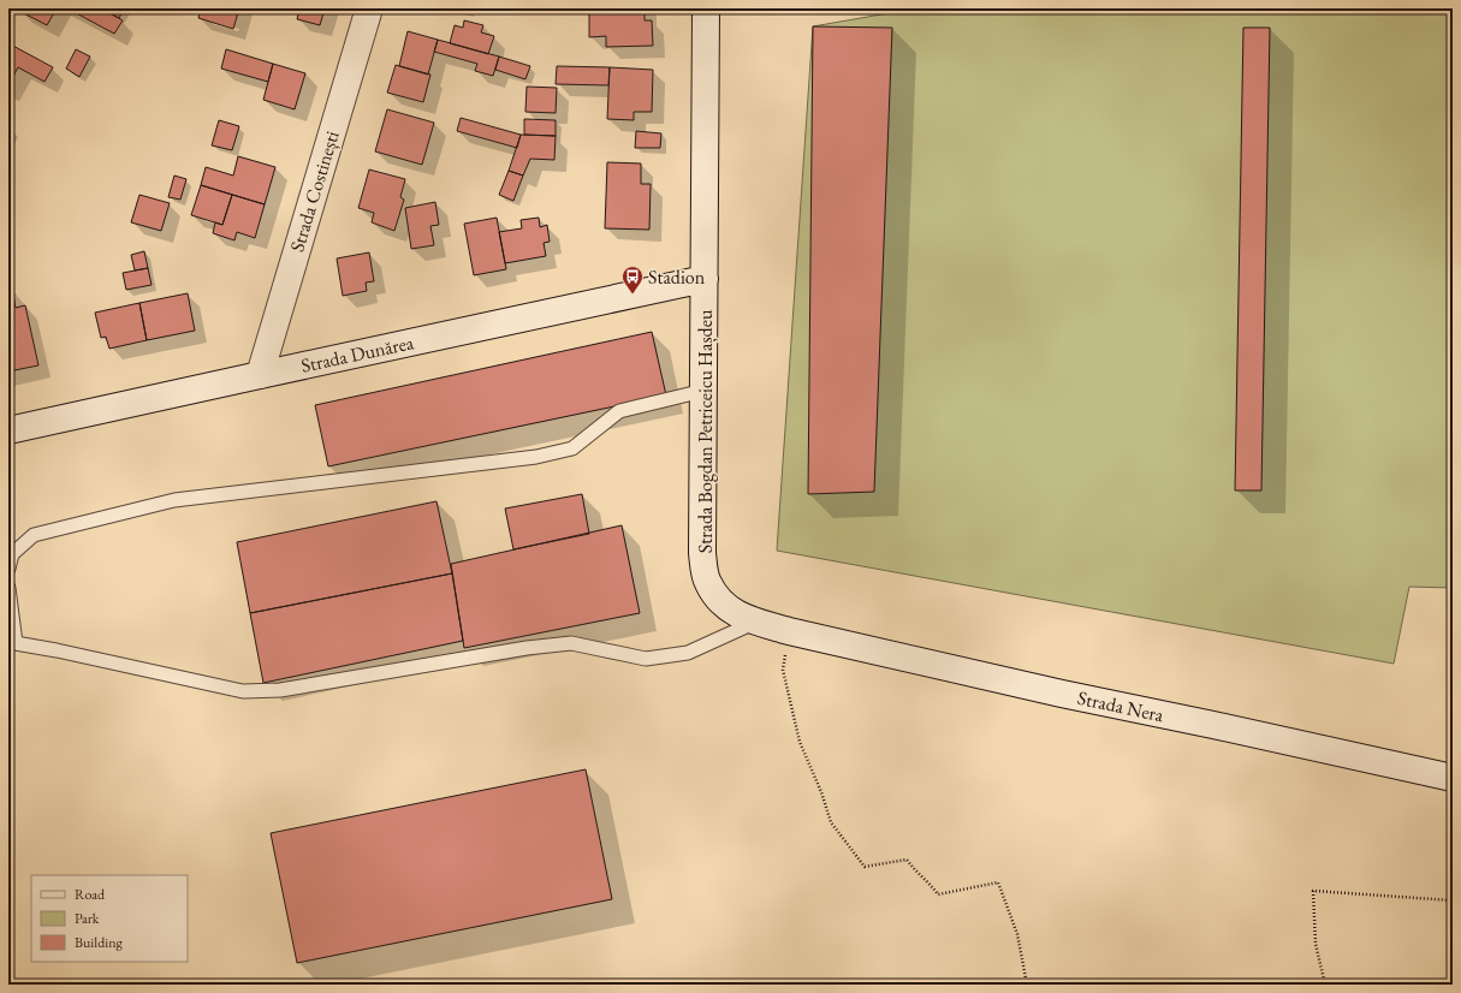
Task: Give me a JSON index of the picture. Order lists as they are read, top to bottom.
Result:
{
  "streets": {
    "street": [
      "Strada Costinești",
      "Strada Dunărea",
      "Strada Bogdan Petriceicu Hașdeu",
      "Strada Nera"
    ]
  },
  "crossings": [
    ["Strada Costinești", "Strada Dunărea"],
    ["Strada Dunărea", "Strada Bogdan Petriceicu Hașdeu"],
    ["Strada Bogdan Petriceicu Hașdeu", "Strada Nera"]
  ],
  "places": {
    "bus stop": ["Stadion"]
  },
  "legend": ["Road", "Park", "Building"]
}
